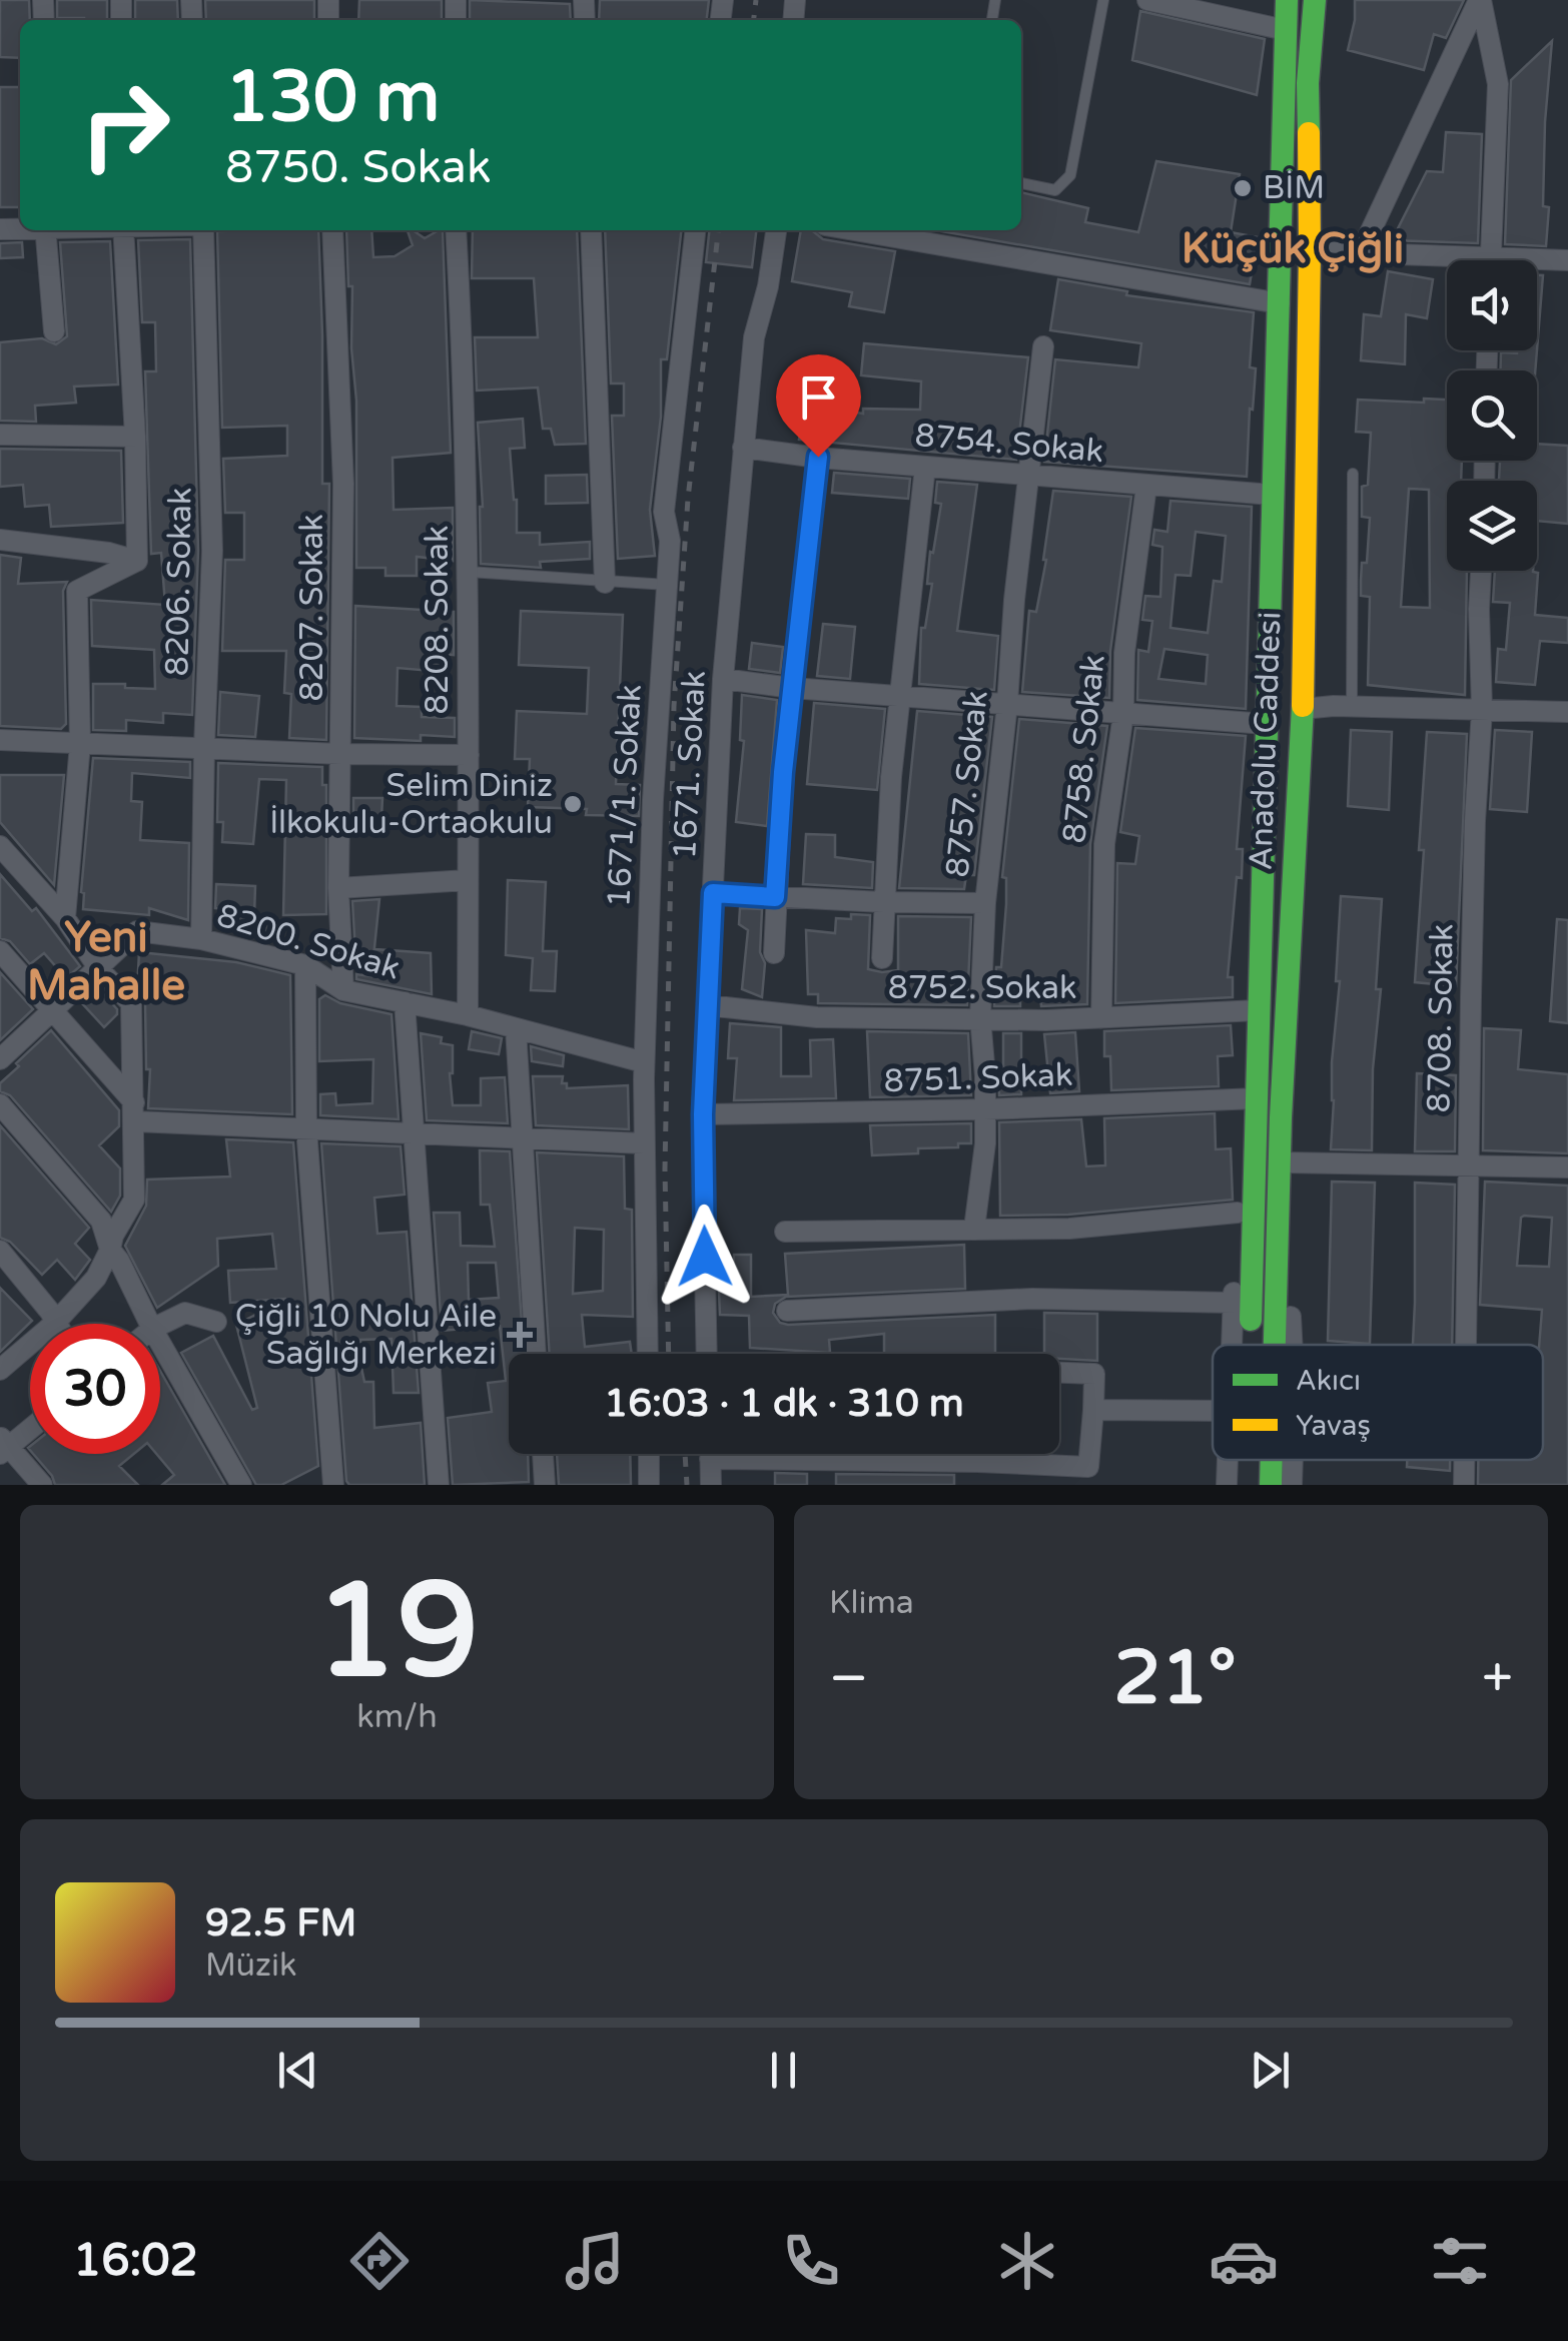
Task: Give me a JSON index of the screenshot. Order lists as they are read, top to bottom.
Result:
{
  "streets": {
    "highway": ["Anadolu Caddesi"],
    "street": [
      "8754. Sokak",
      "8206. Sokak",
      "8207. Sokak",
      "8208. Sokak",
      "8758. Sokak",
      "1671. Sokak",
      "8757. Sokak",
      "1671/1. Sokak",
      "8200. Sokak",
      "8752. Sokak",
      "8708. Sokak",
      "8751. Sokak"
    ]
  },
  "crossings": [
    ["8754. Sokak", "Anadolu Caddesi"],
    ["8754. Sokak", "8758. Sokak"],
    ["8754. Sokak", "1671. Sokak"],
    ["8754. Sokak", "8757. Sokak"],
    ["8206. Sokak", "8200. Sokak"],
    ["8207. Sokak", "8200. Sokak"],
    ["8208. Sokak", "8200. Sokak"],
    ["Anadolu Caddesi", "8752. Sokak"],
    ["Anadolu Caddesi", "8751. Sokak"],
    ["8758. Sokak", "8752. Sokak"],
    ["1671. Sokak", "8752. Sokak"],
    ["1671. Sokak", "8751. Sokak"],
    ["8757. Sokak", "8752. Sokak"],
    ["8757. Sokak", "8751. Sokak"],
    ["1671/1. Sokak", "8200. Sokak"]
  ],
  "districts": ["Küçük Çiğli", "Yeni Mahalle"],
  "places": {
    "other": ["BİM", "Selim Diniz İlkokulu-Ortaokulu"],
    "health": ["Çiğli 10 Nolu Aile Sağlığı Merkezi"]
  },
  "legend": ["Akıcı", "Yavaş"],
  "page": {
    "turn": ["130 m", "8750. Sokak"],
    "limit": "30",
    "trip": "16:03 · 1 dk · 310 m",
    "tile": [
      ["19", "km/h"],
      "Klima"
    ],
    "heat": ["−", "21°", "+"],
    "song": ["92.5 FM", "Müzik"],
    "tabs": "16:02"
  }
}
